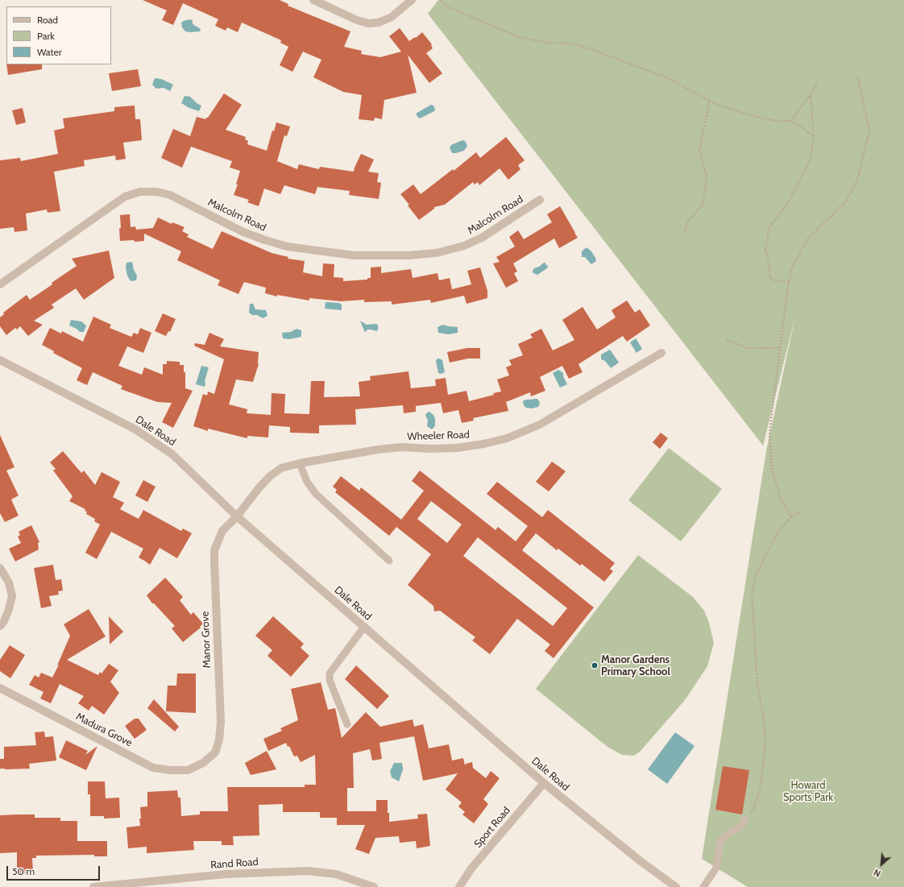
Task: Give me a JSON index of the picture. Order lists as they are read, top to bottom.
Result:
{
  "streets": {
    "street": [
      "Malcolm Road",
      "Dale Road",
      "Wheeler Road",
      "Manor Grove",
      "Madura Grove",
      "Sport Road",
      "Rand Road"
    ]
  },
  "crossings": [
    ["Dale Road", "Wheeler Road"],
    ["Dale Road", "Manor Grove"],
    ["Dale Road", "Sport Road"],
    ["Wheeler Road", "Manor Grove"],
    ["Manor Grove", "Madura Grove"]
  ],
  "parks": ["Howard Sports Park"],
  "places": ["Manor Gardens Primary School"],
  "legend": ["Road", "Park", "Water"],
  "scale_bar": "50 m",
  "north": "bottom left"
}
